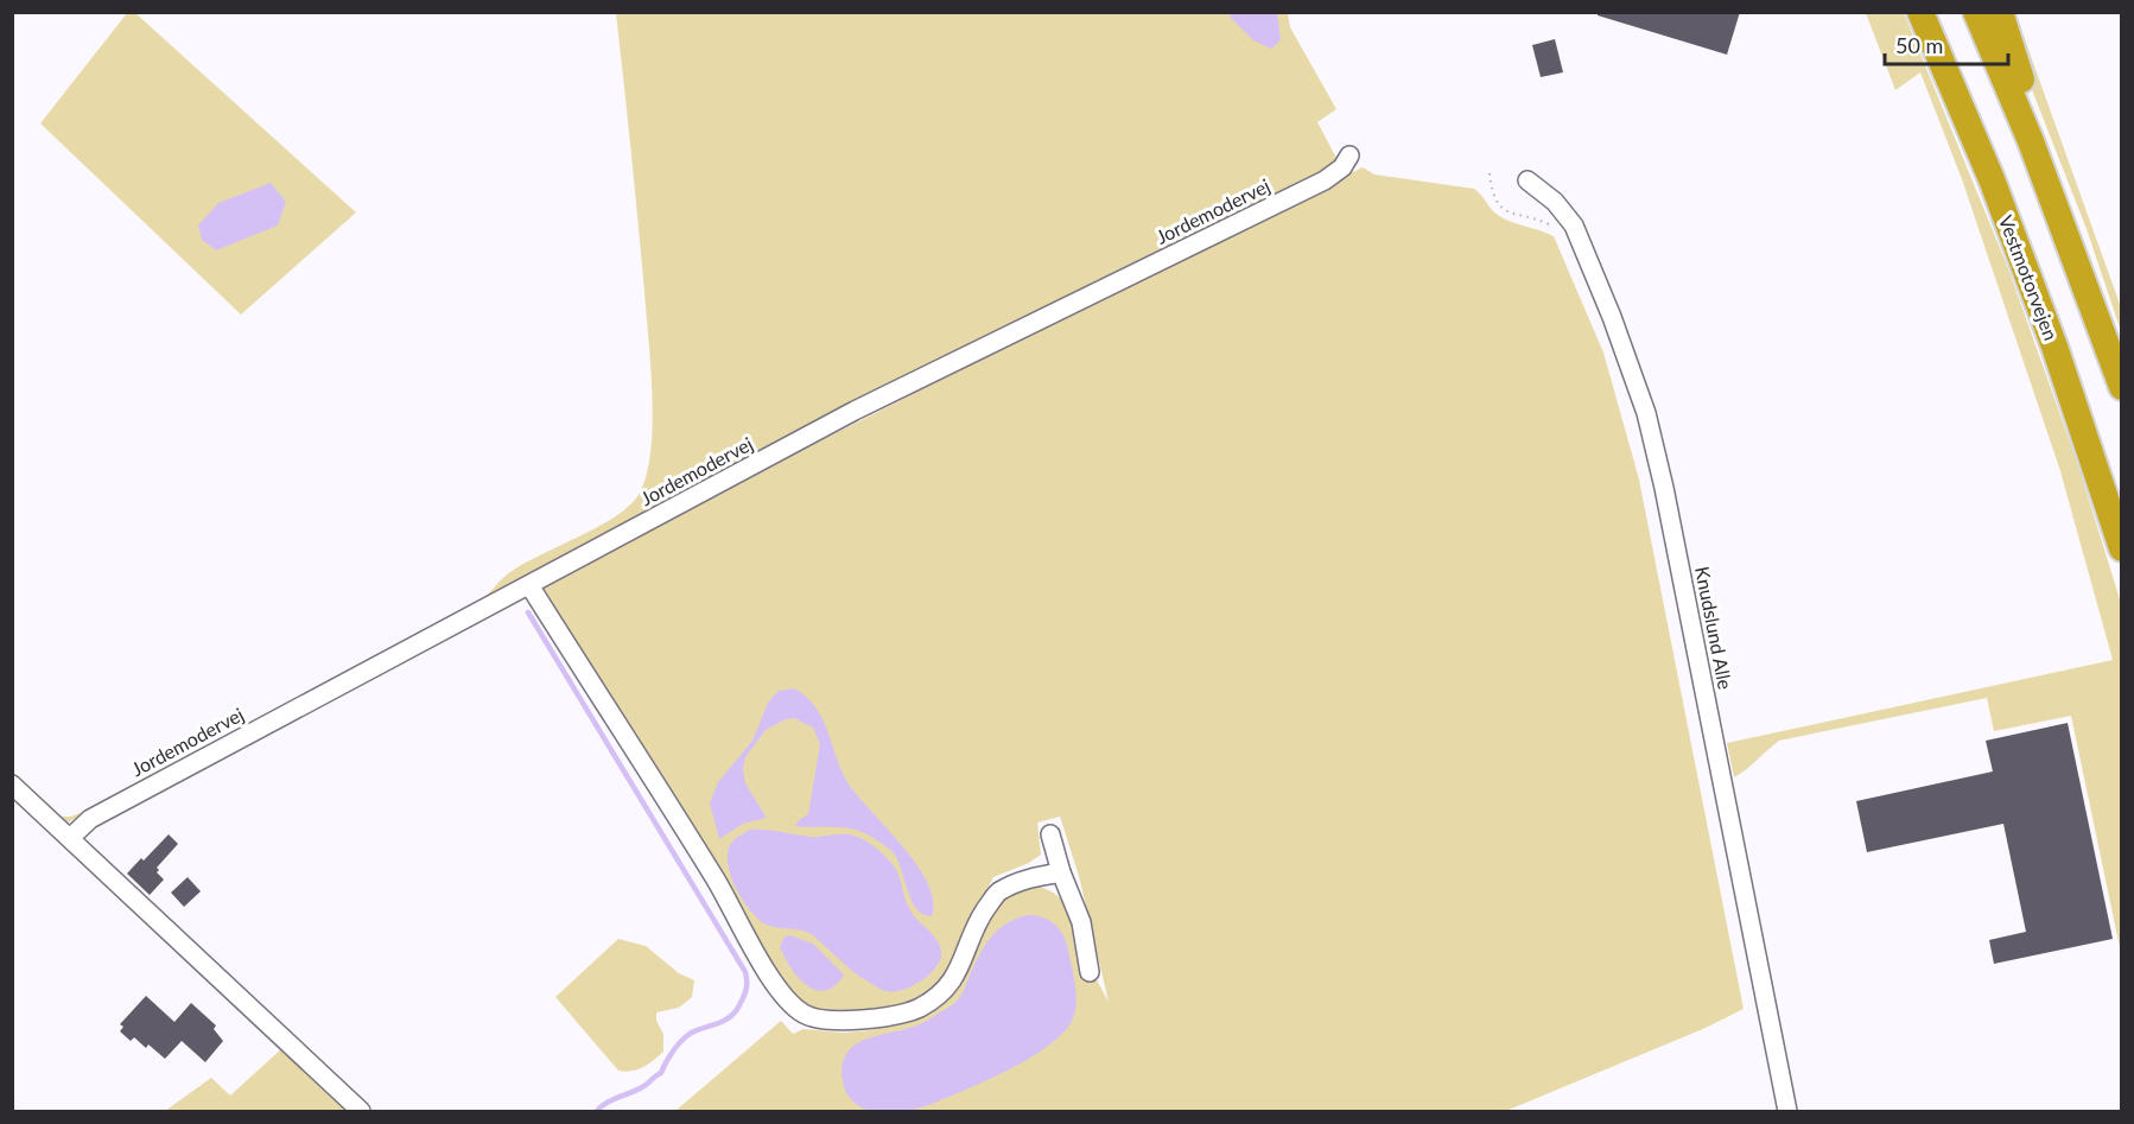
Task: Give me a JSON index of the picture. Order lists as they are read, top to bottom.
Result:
{
  "streets": {
    "highway": ["Vestmotorvejen"],
    "street": ["Jordemodervej", "Knudslund Alle"]
  },
  "scale_bar": "50 m"
}
